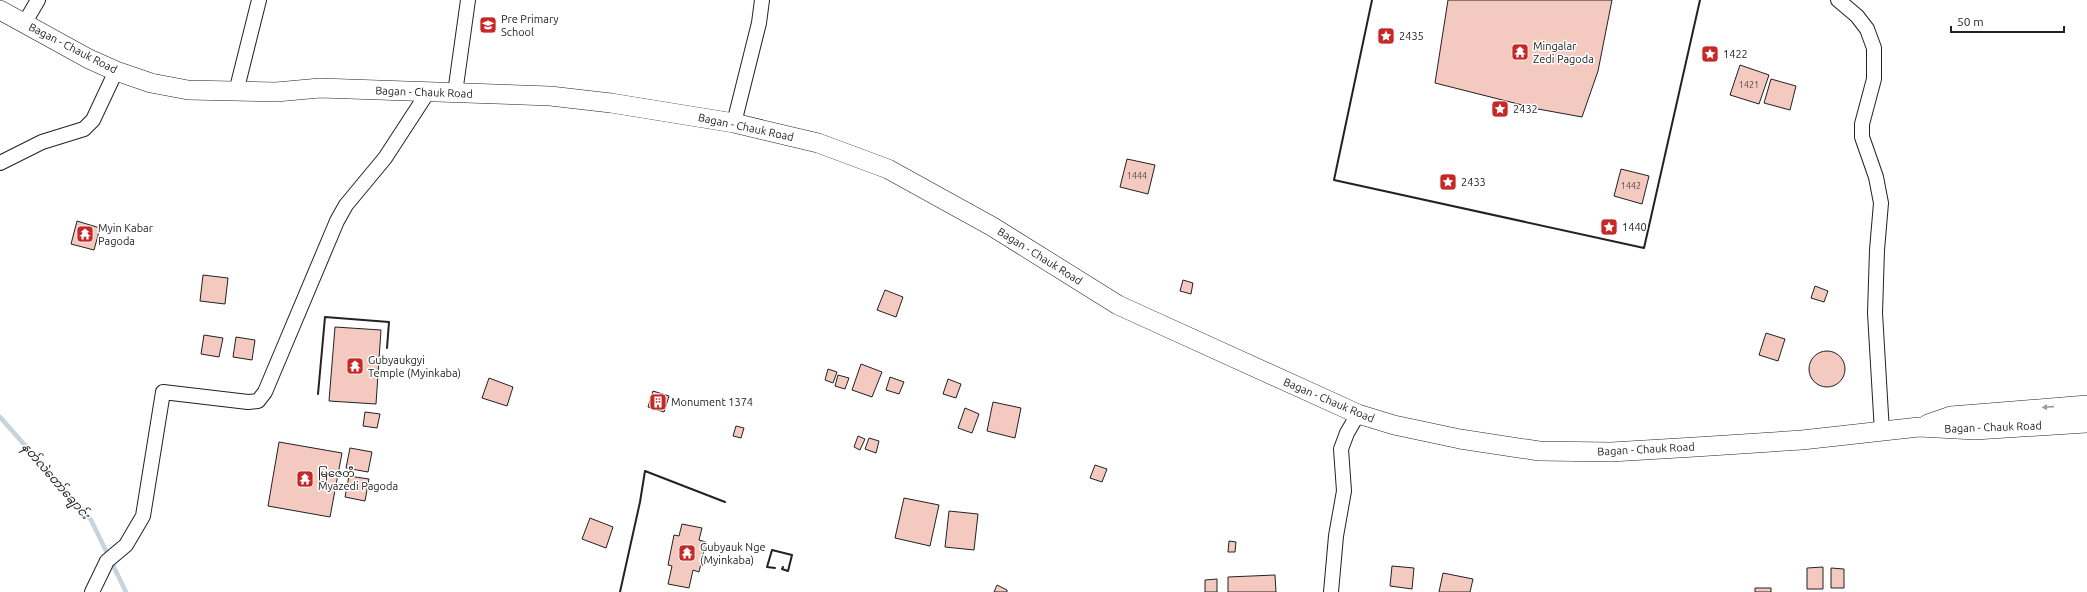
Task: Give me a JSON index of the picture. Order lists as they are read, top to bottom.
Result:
{
  "streets": {
    "main road": ["Bagan - Chauk Road"]
  },
  "water": ["နတ်လဲတော်ချောင်း"],
  "places": {
    "school or university": ["Pre Primary School"],
    "place": [
      "2435",
      "1422",
      "2432",
      "2433",
      "1440"
    ],
    "temple": [
      "Mingalar Zedi Pagoda",
      "Myin Kabar Pagoda",
      "Gubyaukgyi Temple (Myinkaba)",
      "မြဇေတီ Myazedi Pagoda",
      "Gubyauk Nge (Myinkaba)"
    ],
    "building": ["Monument 1374"]
  },
  "house_numbers": ["1421", "1444", "1442"],
  "scale_bar": "50 m"
}
